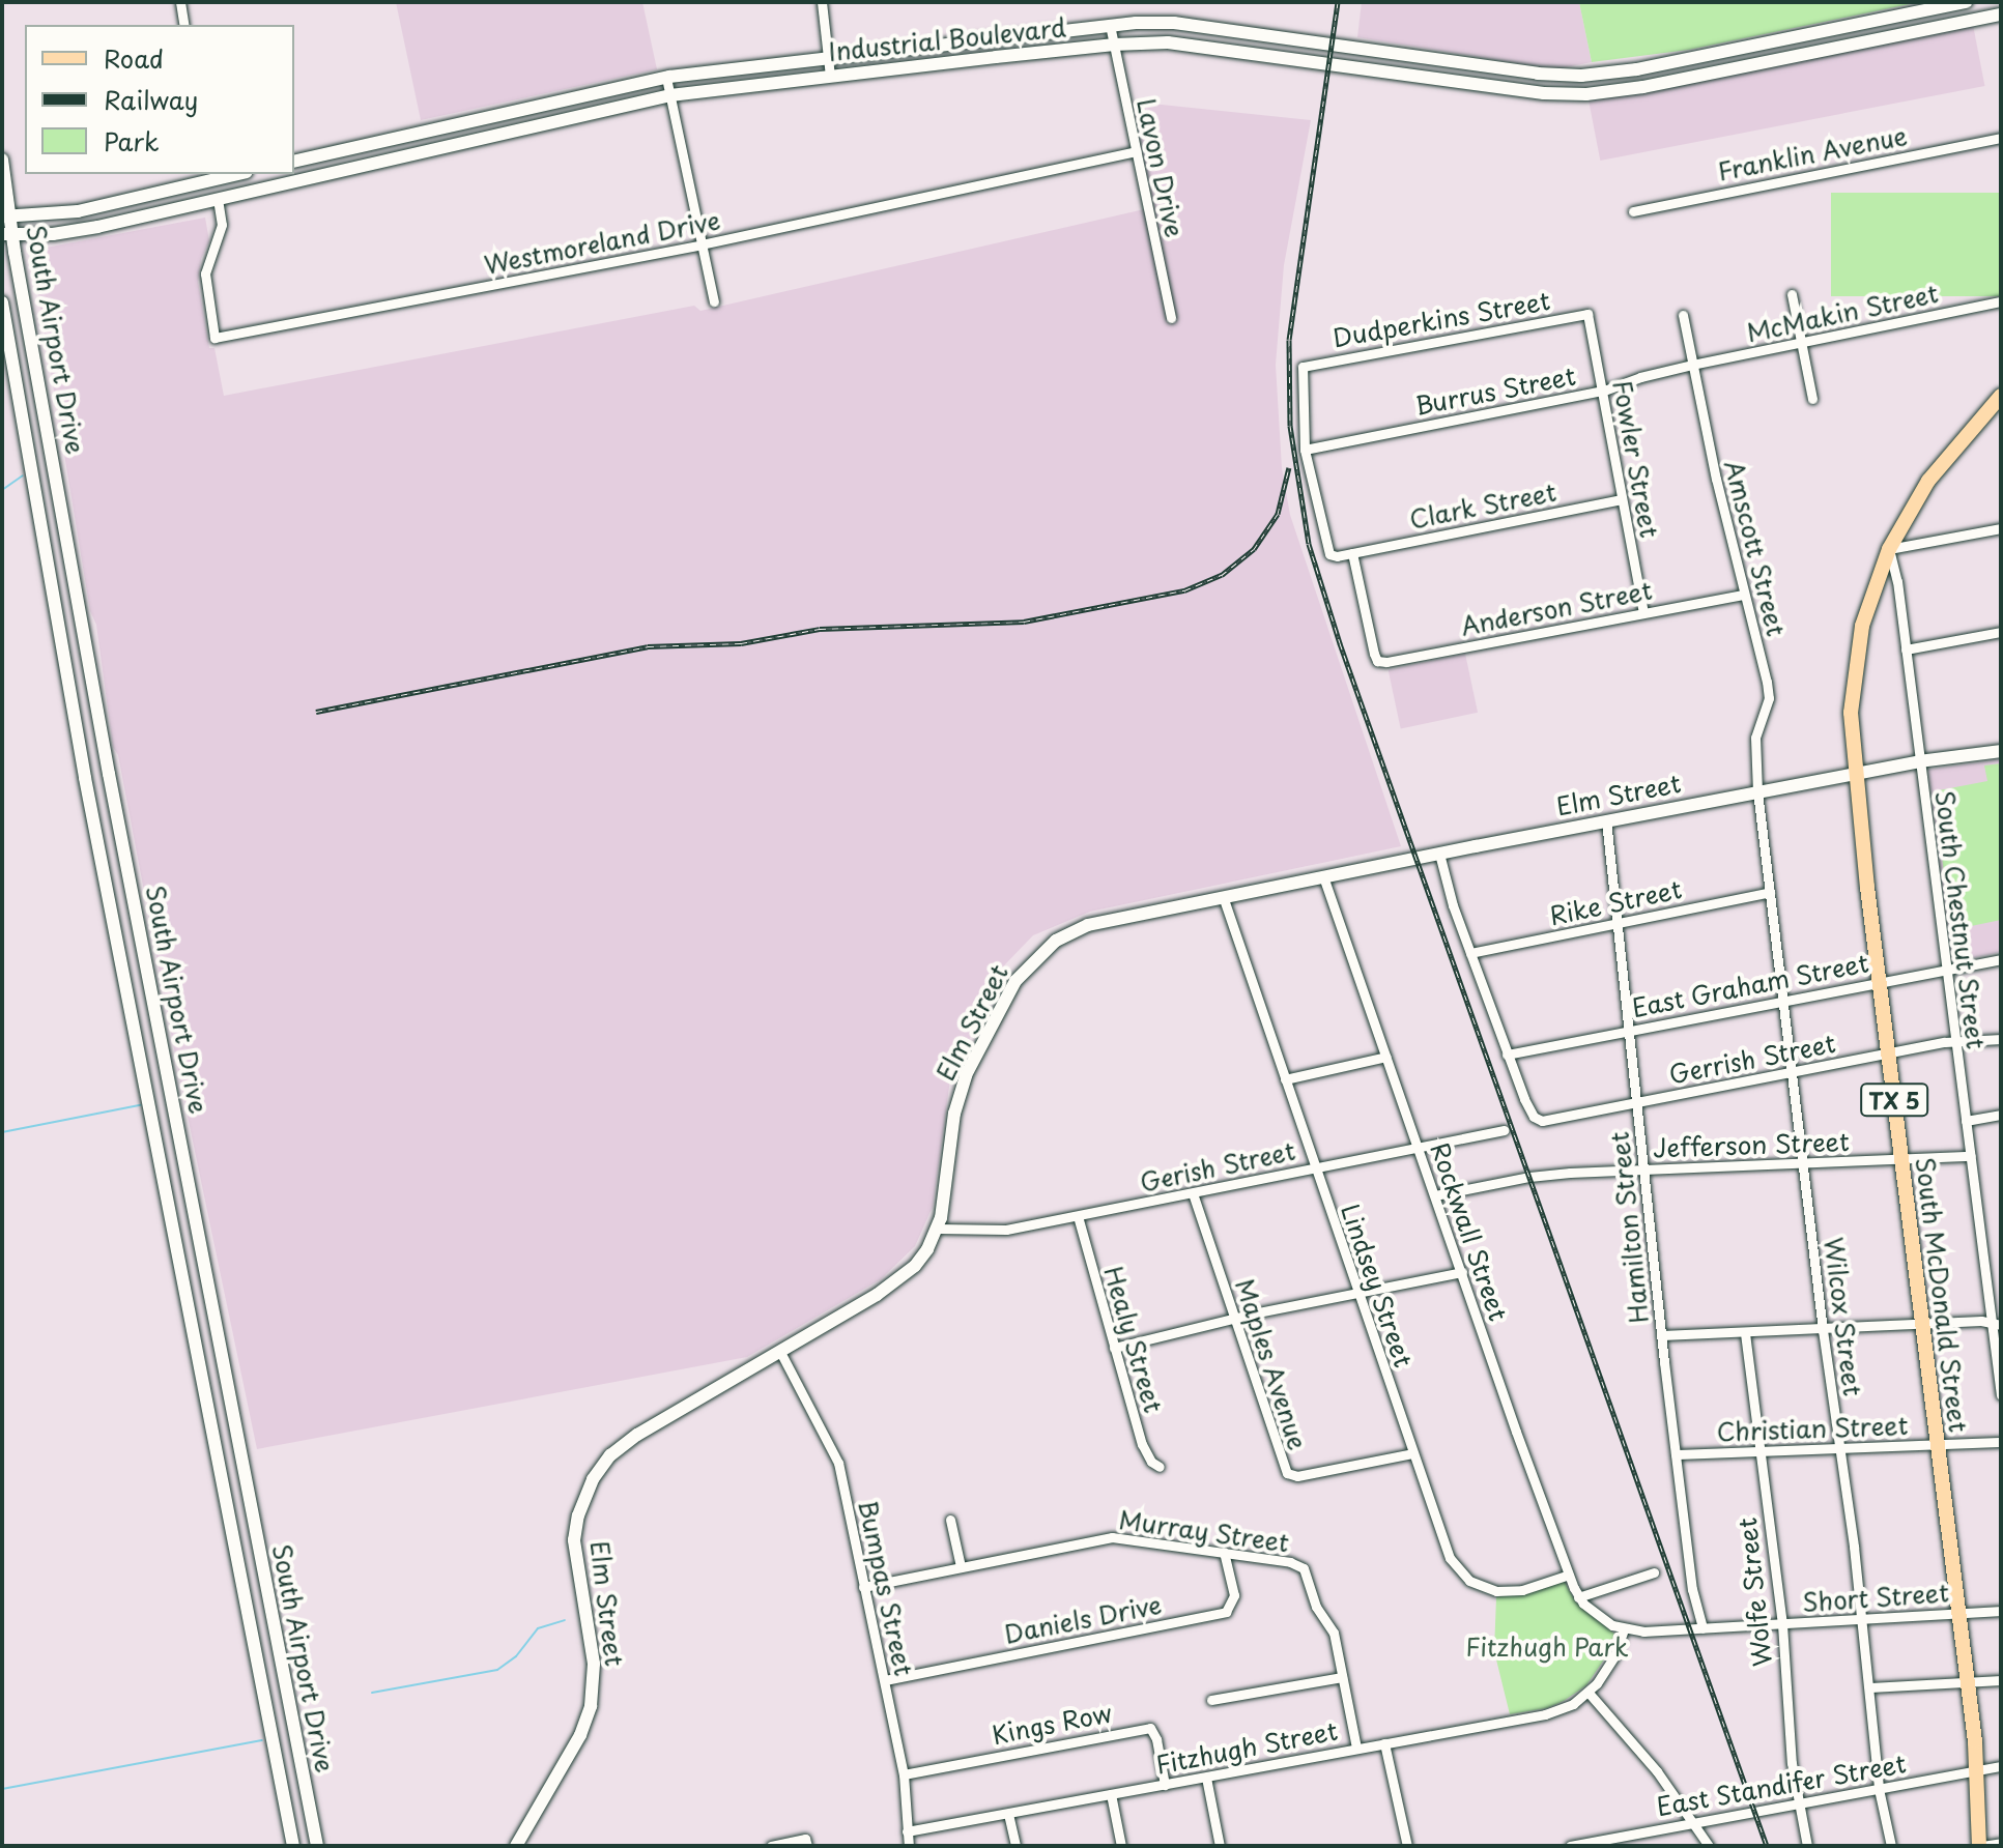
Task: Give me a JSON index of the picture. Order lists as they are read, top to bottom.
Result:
{
  "streets": {
    "main road": [
      "Industrial Boulevard",
      "South Airport Drive",
      "Elm Street",
      "TX 5",
      "South McDonald Street"
    ],
    "street": [
      "Franklin Avenue",
      "Lavon Drive",
      "Westmoreland Drive",
      "McMakin Street",
      "Dudperkins Street",
      "Burrus Street",
      "Fowler Street",
      "Clark Street",
      "Amscott Street",
      "Anderson Street",
      "Rike Street",
      "South Chestnut Street",
      "East Graham Street",
      "Gerrish Street",
      "Jefferson Street",
      "Gerish Street",
      "Hamilton Street",
      "Rockwall Street",
      "Lindsey Street",
      "Wilcox Street",
      "Healy Street",
      "Maples Avenue",
      "Christian Street",
      "Murray Street",
      "Bumpas Street",
      "Wolfe Street",
      "Short Street",
      "Daniels Drive",
      "Kings Row",
      "Fitzhugh Street",
      "East Standifer Street"
    ]
  },
  "crossings": [
    ["Industrial Boulevard", "Lavon Drive"],
    ["Industrial Boulevard", "Westmoreland Drive"],
    ["Industrial Boulevard", "South Airport Drive"],
    ["Lavon Drive", "Westmoreland Drive"],
    ["McMakin Street", "Burrus Street"],
    ["McMakin Street", "Amscott Street"],
    ["Dudperkins Street", "Burrus Street"],
    ["Dudperkins Street", "Fowler Street"],
    ["Burrus Street", "Fowler Street"],
    ["Burrus Street", "Amscott Street"],
    ["Fowler Street", "Clark Street"],
    ["Fowler Street", "Anderson Street"],
    ["Clark Street", "Anderson Street"],
    ["Amscott Street", "Anderson Street"],
    ["Amscott Street", "Elm Street"],
    ["Amscott Street", "Wilcox Street"],
    ["Elm Street", "South Chestnut Street"],
    ["Elm Street", "Gerish Street"],
    ["Elm Street", "Hamilton Street"],
    ["Elm Street", "Rockwall Street"],
    ["Elm Street", "Lindsey Street"],
    ["Elm Street", "South McDonald Street"],
    ["Elm Street", "Wilcox Street"],
    ["Elm Street", "Bumpas Street"],
    ["Rike Street", "Hamilton Street"],
    ["Rike Street", "Wilcox Street"],
    ["South Chestnut Street", "East Graham Street"],
    ["South Chestnut Street", "Gerrish Street"],
    ["South Chestnut Street", "Jefferson Street"],
    ["South Chestnut Street", "South McDonald Street"],
    ["East Graham Street", "Gerrish Street"],
    ["East Graham Street", "Hamilton Street"],
    ["East Graham Street", "South McDonald Street"],
    ["East Graham Street", "Wilcox Street"],
    ["Gerrish Street", "Hamilton Street"],
    ["Gerrish Street", "South McDonald Street"],
    ["Gerrish Street", "Wilcox Street"],
    ["Jefferson Street", "Hamilton Street"],
    ["Jefferson Street", "Rockwall Street"],
    ["Jefferson Street", "South McDonald Street"],
    ["Jefferson Street", "Wilcox Street"],
    ["Gerish Street", "Rockwall Street"],
    ["Gerish Street", "Lindsey Street"],
    ["Gerish Street", "Healy Street"],
    ["Gerish Street", "Maples Avenue"],
    ["Hamilton Street", "Christian Street"],
    ["Hamilton Street", "Short Street"],
    ["Rockwall Street", "Lindsey Street"],
    ["Rockwall Street", "Fitzhugh Street"],
    ["Lindsey Street", "Maples Avenue"],
    ["South McDonald Street", "Christian Street"],
    ["South McDonald Street", "Short Street"],
    ["South McDonald Street", "East Standifer Street"],
    ["Wilcox Street", "Christian Street"],
    ["Wilcox Street", "Short Street"],
    ["Wilcox Street", "East Standifer Street"],
    ["Christian Street", "Wolfe Street"],
    ["Murray Street", "Bumpas Street"],
    ["Murray Street", "Daniels Drive"],
    ["Murray Street", "Fitzhugh Street"],
    ["Bumpas Street", "Daniels Drive"],
    ["Bumpas Street", "Kings Row"],
    ["Bumpas Street", "Fitzhugh Street"],
    ["Wolfe Street", "Short Street"],
    ["Wolfe Street", "East Standifer Street"],
    ["Kings Row", "Fitzhugh Street"]
  ],
  "parks": ["Fitzhugh Park"],
  "legend": ["Road", "Railway", "Park"]
}
